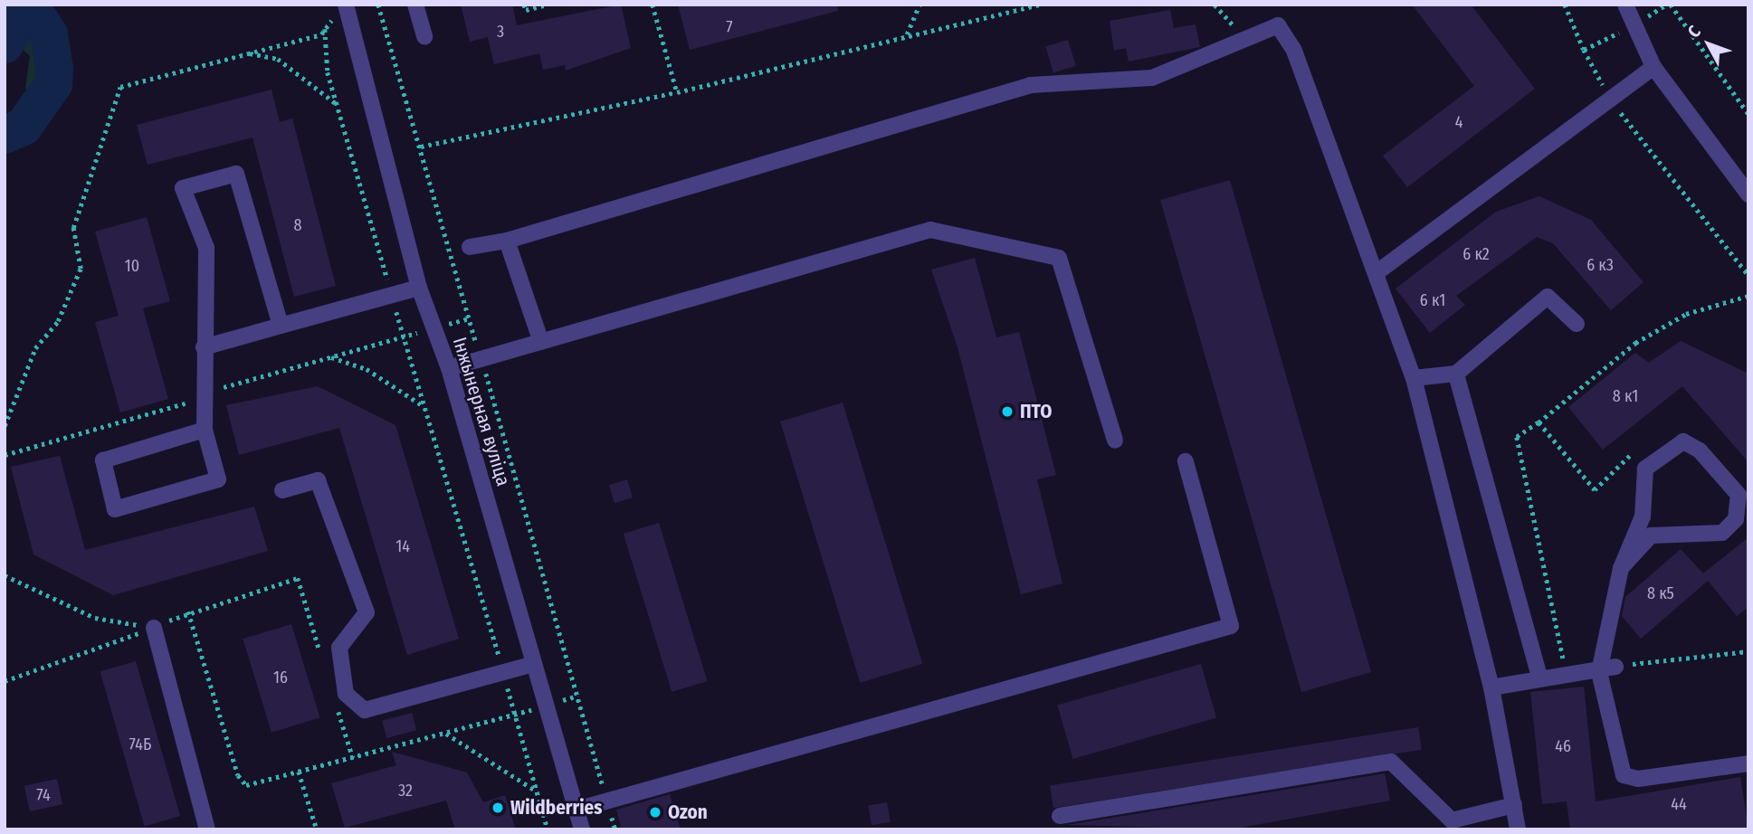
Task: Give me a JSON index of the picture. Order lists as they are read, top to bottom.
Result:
{
  "streets": {
    "street": ["Інжынерная вуліца"]
  },
  "places": ["ПТО", "Wildberries", "Ozon"],
  "house_numbers": [
    "7",
    "3",
    "4",
    "8",
    "6 к2",
    "6 к3",
    "10",
    "6 к1",
    "8 к1",
    "14",
    "8 к5",
    "16",
    "74Б",
    "46",
    "32",
    "74",
    "44"
  ],
  "north": "top left"
}
